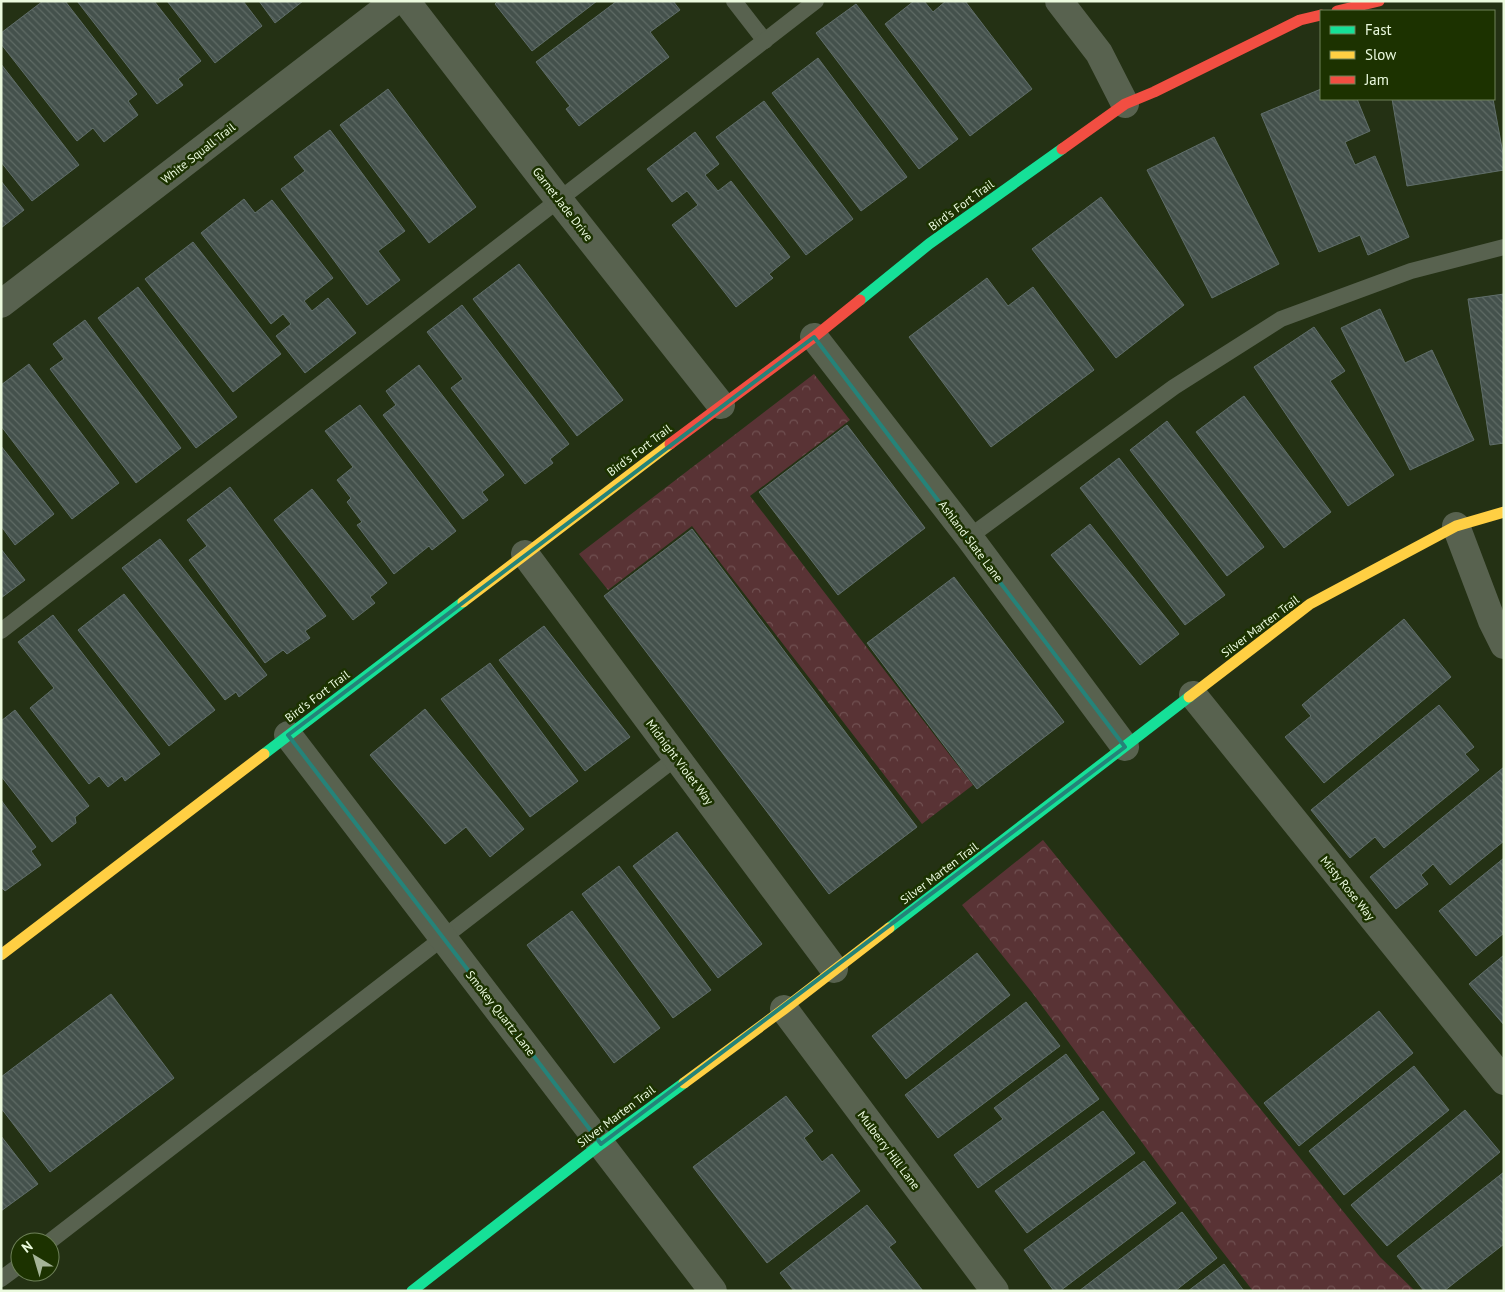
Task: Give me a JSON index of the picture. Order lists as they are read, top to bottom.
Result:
{
  "streets": {
    "street": [
      "White Squall Trail",
      "Garnet Jade Drive",
      "Bird's Fort Trail",
      "Ashland Slate Lane",
      "Silver Marten Trail",
      "Midnight Violet Way",
      "Misty Rose Way",
      "Smokey Quartz Lane",
      "Mulberry Hill Lane"
    ]
  },
  "crossings": [
    ["Garnet Jade Drive", "Bird's Fort Trail"],
    ["Bird's Fort Trail", "Ashland Slate Lane"],
    ["Bird's Fort Trail", "Midnight Violet Way"],
    ["Bird's Fort Trail", "Smokey Quartz Lane"],
    ["Ashland Slate Lane", "Silver Marten Trail"],
    ["Silver Marten Trail", "Midnight Violet Way"],
    ["Silver Marten Trail", "Misty Rose Way"],
    ["Silver Marten Trail", "Smokey Quartz Lane"],
    ["Silver Marten Trail", "Mulberry Hill Lane"]
  ],
  "legend": ["Fast", "Slow", "Jam"],
  "north": "top left"
}
